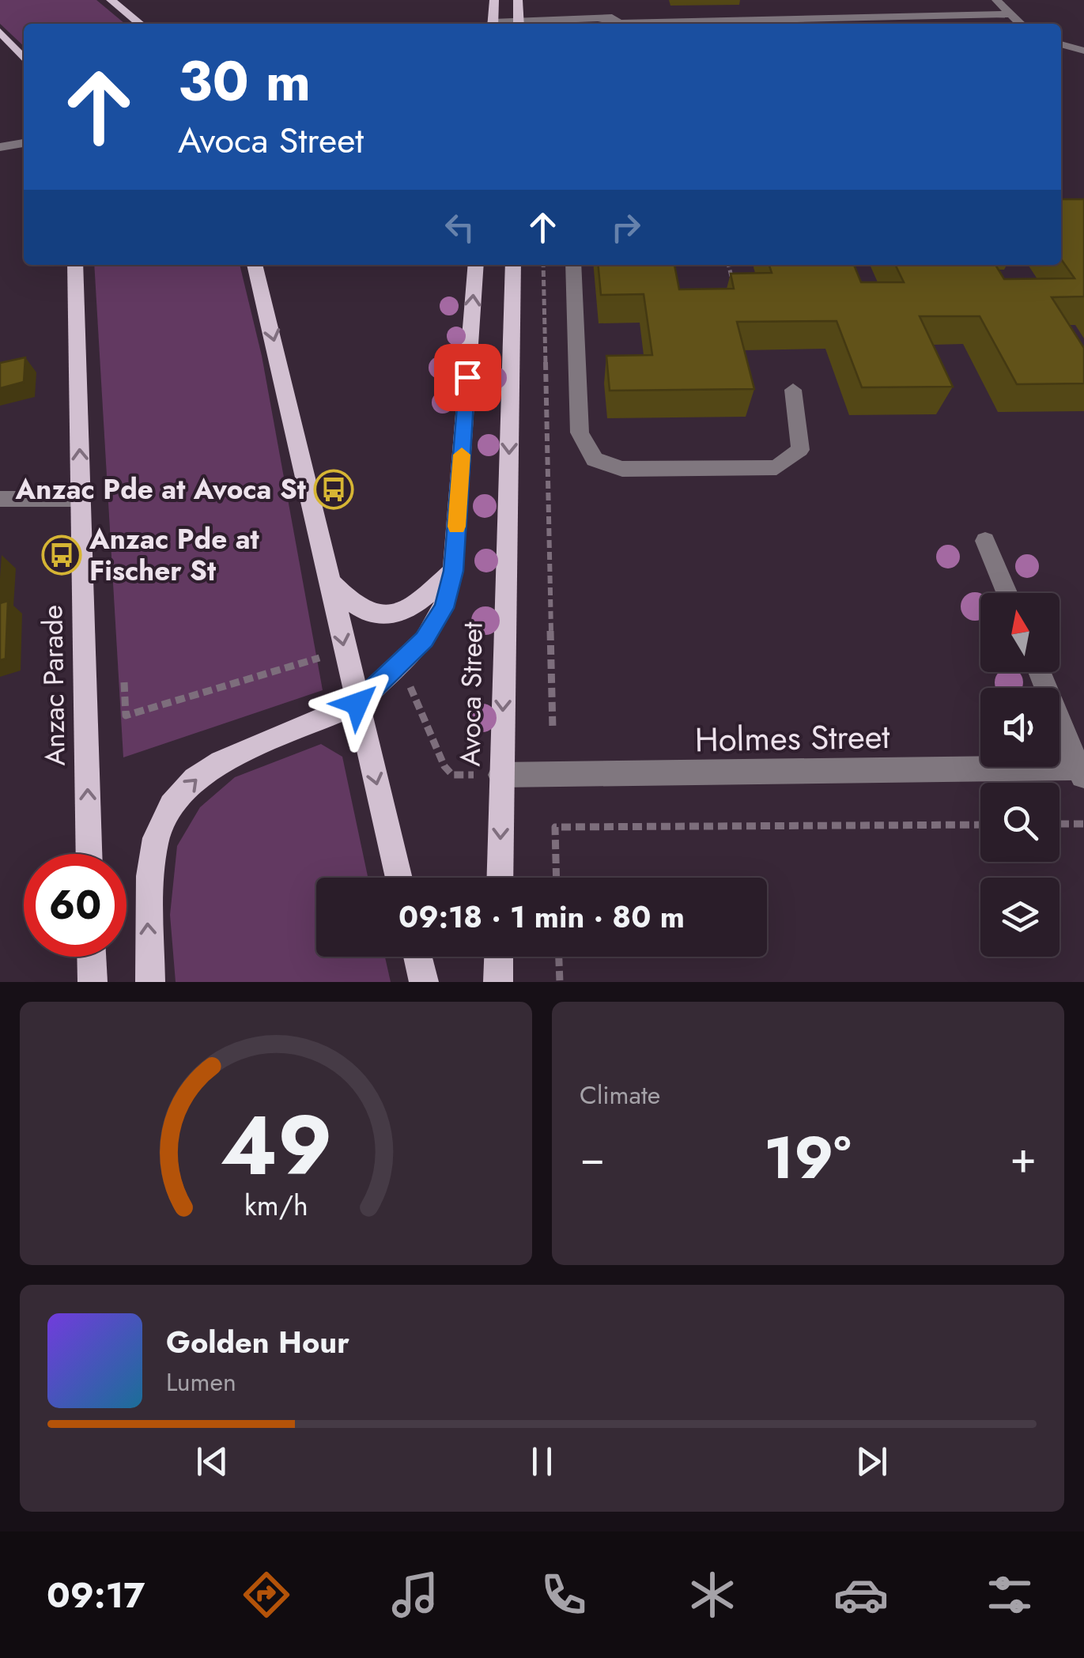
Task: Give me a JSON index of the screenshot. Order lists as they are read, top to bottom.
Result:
{
  "streets": {
    "main road": ["Anzac Parade", "Avoca Street"],
    "street": ["Holmes Street"]
  },
  "crossings": [
    ["Avoca Street", "Holmes Street"]
  ],
  "one_way": ["Anzac Parade"],
  "places": {
    "bus stop": ["Anzac Pde at Avoca St", "Anzac Pde at Fischer St"]
  },
  "north": "top",
  "page": {
    "turn": ["30 m", "Avoca Street"],
    "limit": "60",
    "trip": "09:18 · 1 min · 80 m",
    "tile": "Climate",
    "heat": ["−", "19°", "+"],
    "song": ["Golden Hour", "Lumen"],
    "tabs": "09:17",
    "gauge": ["49", "km/h"]
  }
}
